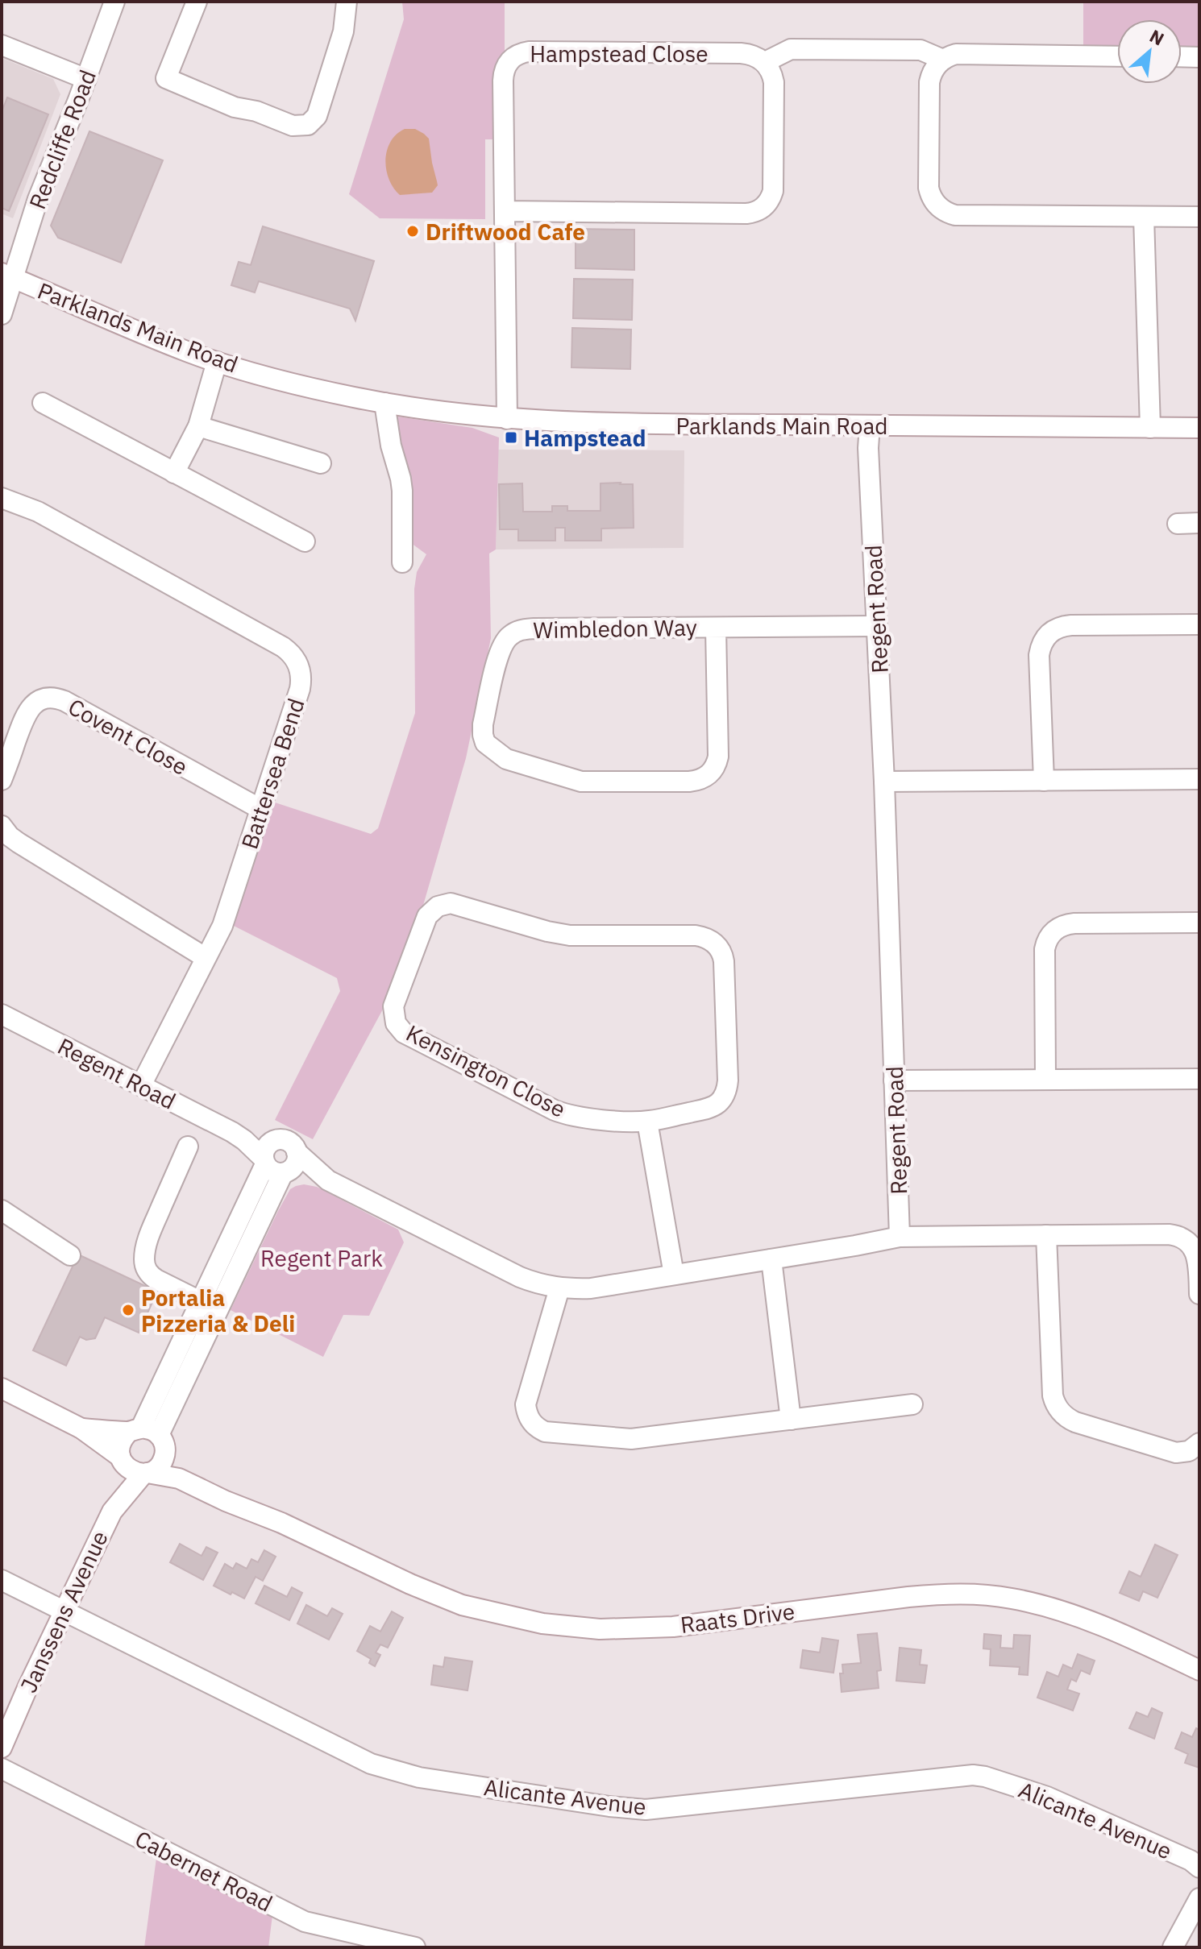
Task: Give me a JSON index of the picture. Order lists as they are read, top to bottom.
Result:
{
  "streets": {
    "street": [
      "Hampstead Close",
      "Redcliffe Road",
      "Parklands Main Road",
      "Regent Road",
      "Wimbledon Way",
      "Covent Close",
      "Battersea Bend",
      "Kensington Close",
      "Janssens Avenue",
      "Raats Drive",
      "Alicante Avenue",
      "Cabernet Road"
    ]
  },
  "crossings": [
    ["Hampstead Close", "Parklands Main Road"],
    ["Redcliffe Road", "Parklands Main Road"],
    ["Parklands Main Road", "Regent Road"],
    ["Regent Road", "Wimbledon Way"],
    ["Regent Road", "Battersea Bend"],
    ["Covent Close", "Battersea Bend"],
    ["Janssens Avenue", "Raats Drive"],
    ["Janssens Avenue", "Alicante Avenue"]
  ],
  "parks": ["Regent Park"],
  "places": {
    "other": ["Driftwood Cafe", "Portalia Pizzeria & Deli"],
    "transit": ["Hampstead"]
  },
  "north": "top right"
}
